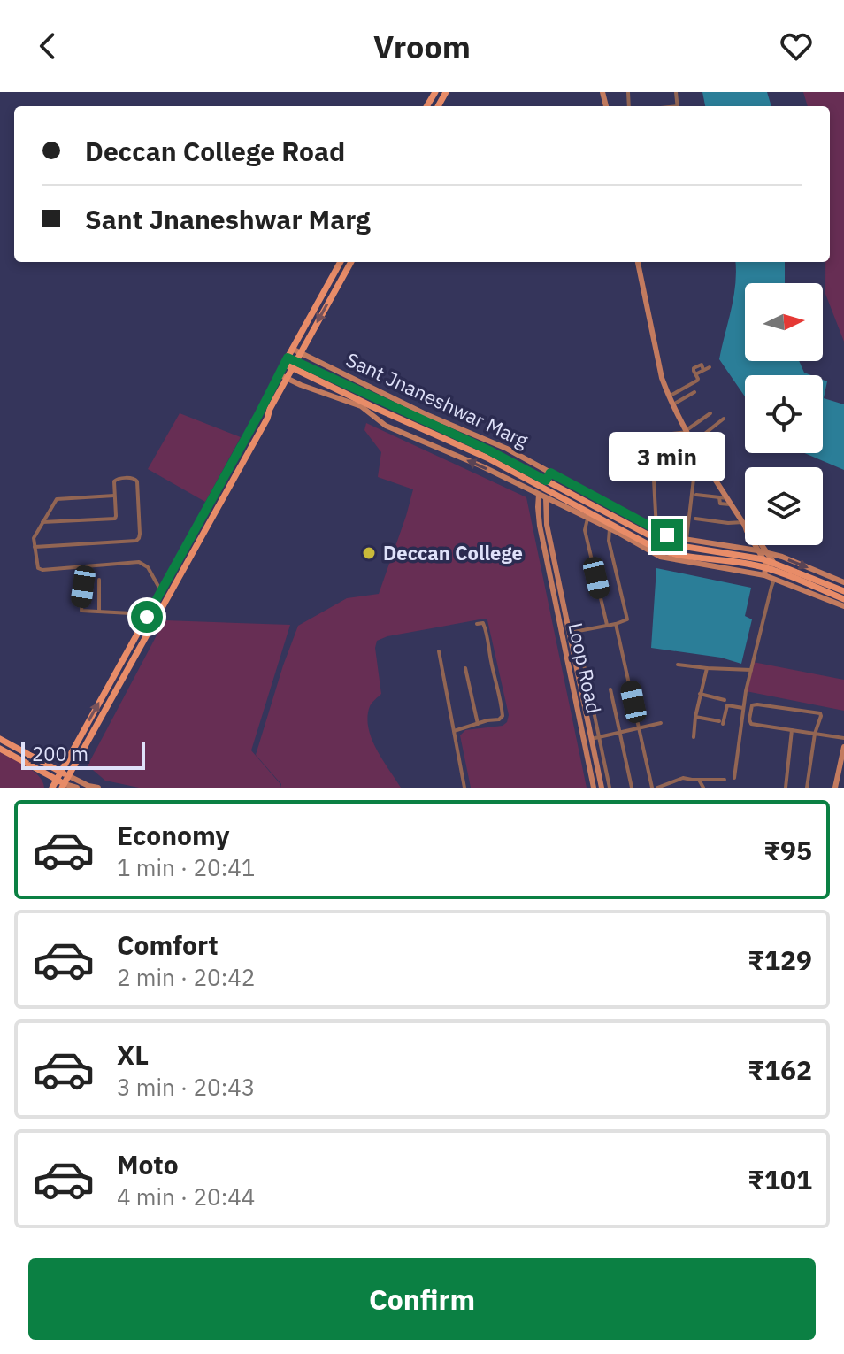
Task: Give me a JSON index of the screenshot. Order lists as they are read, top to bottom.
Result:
{
  "streets": {
    "street": ["Sant Jnaneshwar Marg", "Loop Road"]
  },
  "crossings": [
    ["Sant Jnaneshwar Marg", "Loop Road"]
  ],
  "places": ["Deccan College"],
  "scale_bar": "200 m",
  "north": "right",
  "page": {
    "header": "Vroom",
    "banner": ["Deccan College Road", "Sant Jnaneshwar Marg"],
    "bubble": "3 min",
    "scale": "200 m",
    "list": [
      {
        "name": "Economy",
        "note": "1 min · 20:41",
        "value": "₹95"
      },
      {
        "name": "Comfort",
        "note": "2 min · 20:42",
        "value": "₹129"
      },
      {
        "name": "XL",
        "note": "3 min · 20:43",
        "value": "₹162"
      },
      {
        "name": "Moto",
        "note": "4 min · 20:44",
        "value": "₹101"
      }
    ],
    "buttons": "Confirm"
  }
}
